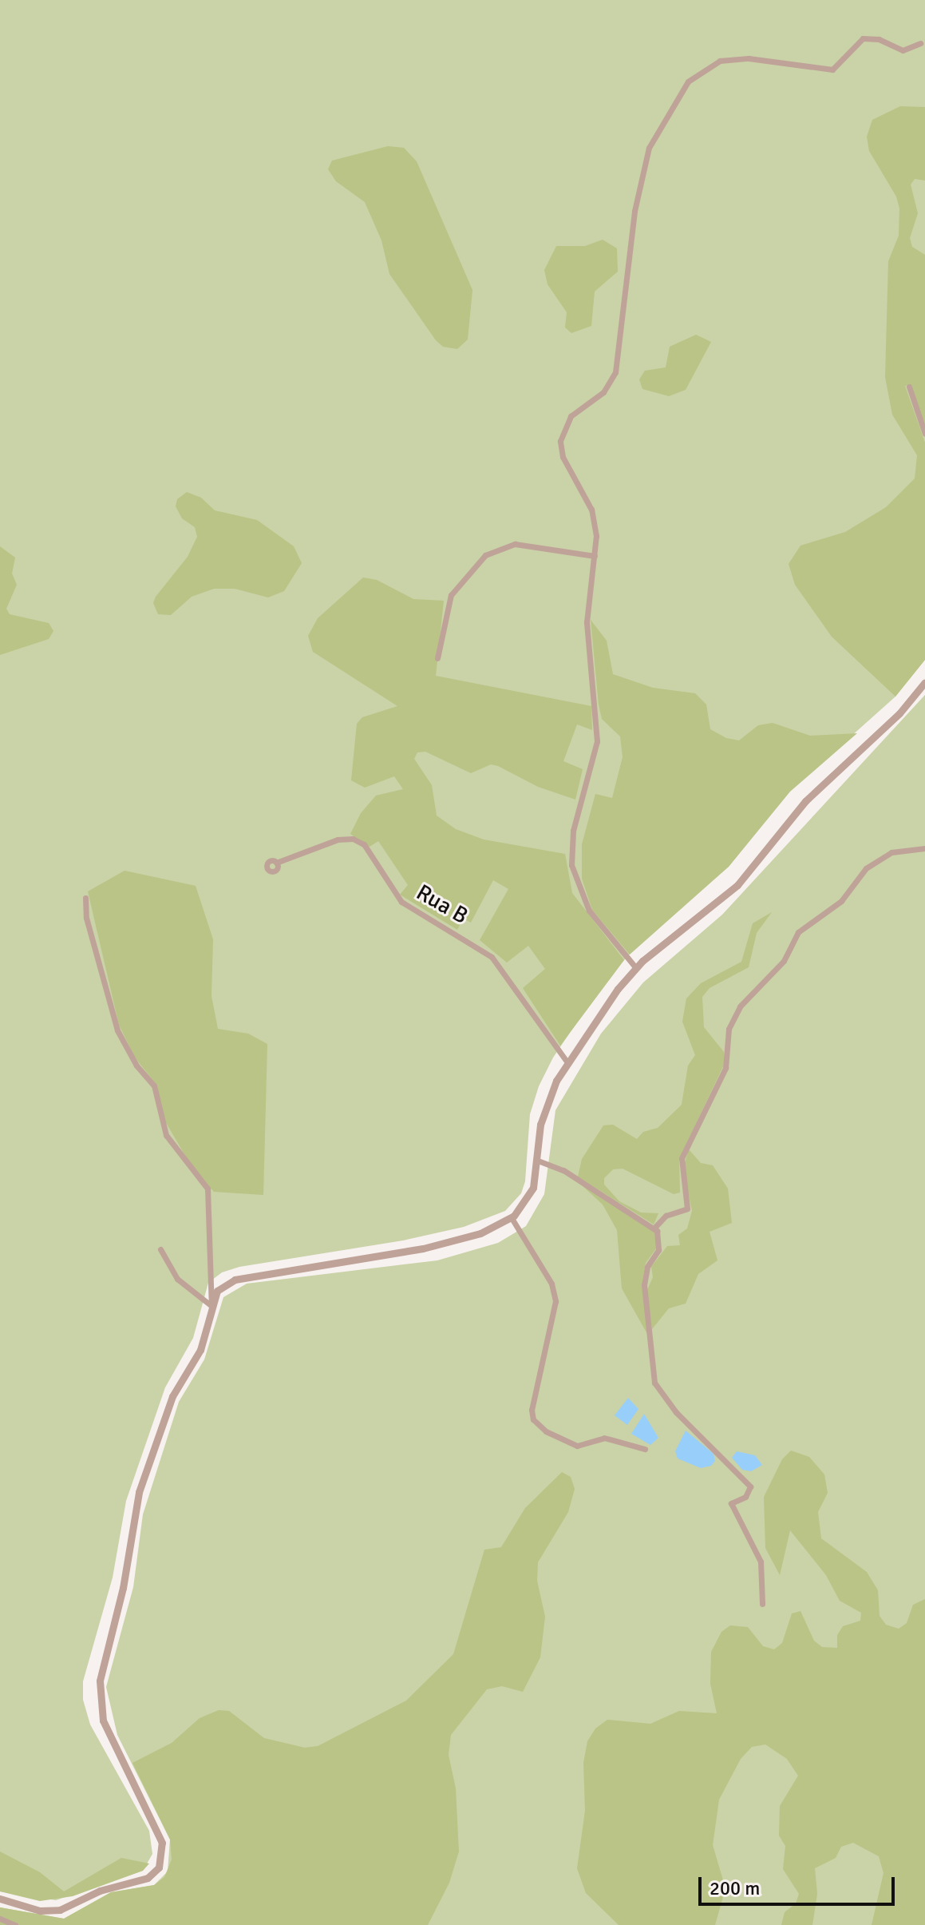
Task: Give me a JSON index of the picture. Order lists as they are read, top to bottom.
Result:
{
  "streets": {
    "street": ["Rua B"]
  },
  "scale_bar": "200 m"
}
